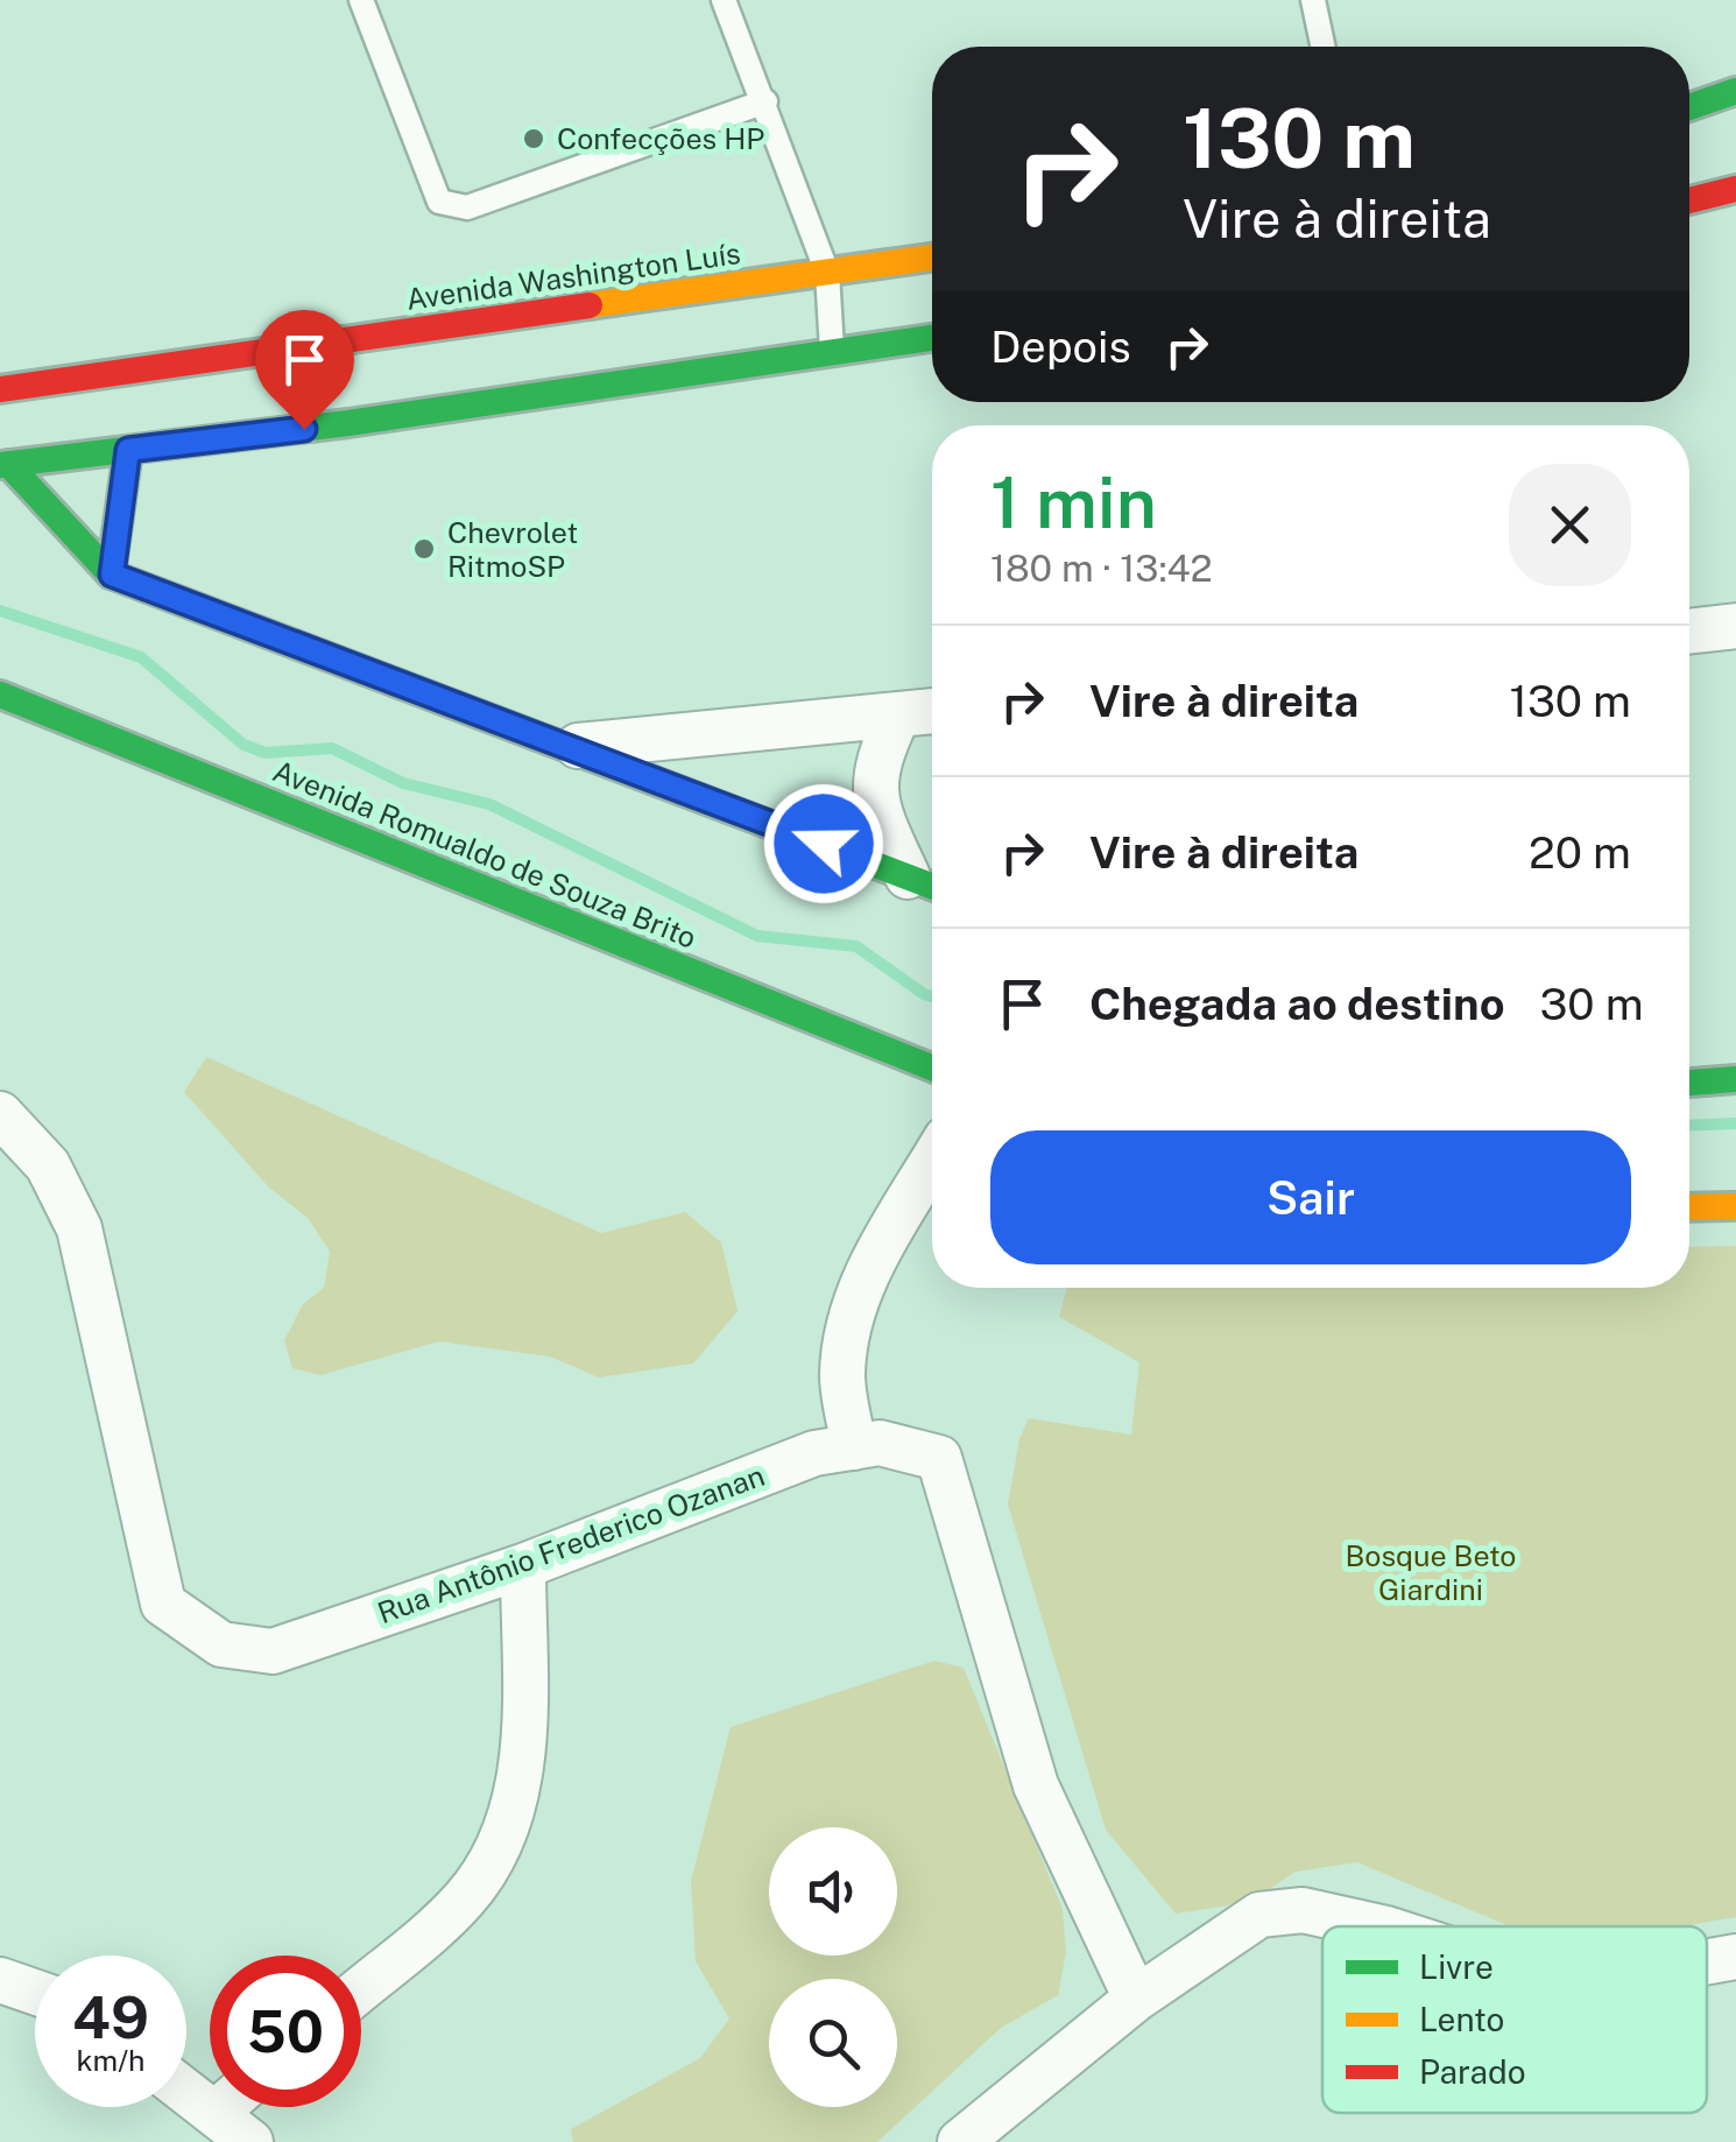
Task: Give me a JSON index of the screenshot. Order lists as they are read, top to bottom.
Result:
{
  "streets": {
    "main road": ["Avenida Washington Luís", "Avenida Romualdo de Souza Brito"],
    "street": ["Rua Antônio Frederico Ozanan"]
  },
  "parks": ["Bosque Beto Giardini"],
  "places": ["Confecções HP", "Chevrolet RitmoSP"],
  "legend": ["Livre", "Lento", "Parado"],
  "page": {
    "turn": ["130 m", "Vire à direita"],
    "then": "Depois",
    "heading": ["1 min", "180 m · 13:42"],
    "list": [
      {
        "name": "Vire à direita",
        "value": "130 m"
      },
      {
        "name": "Vire à direita",
        "value": "20 m"
      },
      {
        "name": "Chegada ao destino",
        "value": "30 m"
      }
    ],
    "buttons": "Sair",
    "speed": "49 km/h",
    "limit": "50"
  }
}
